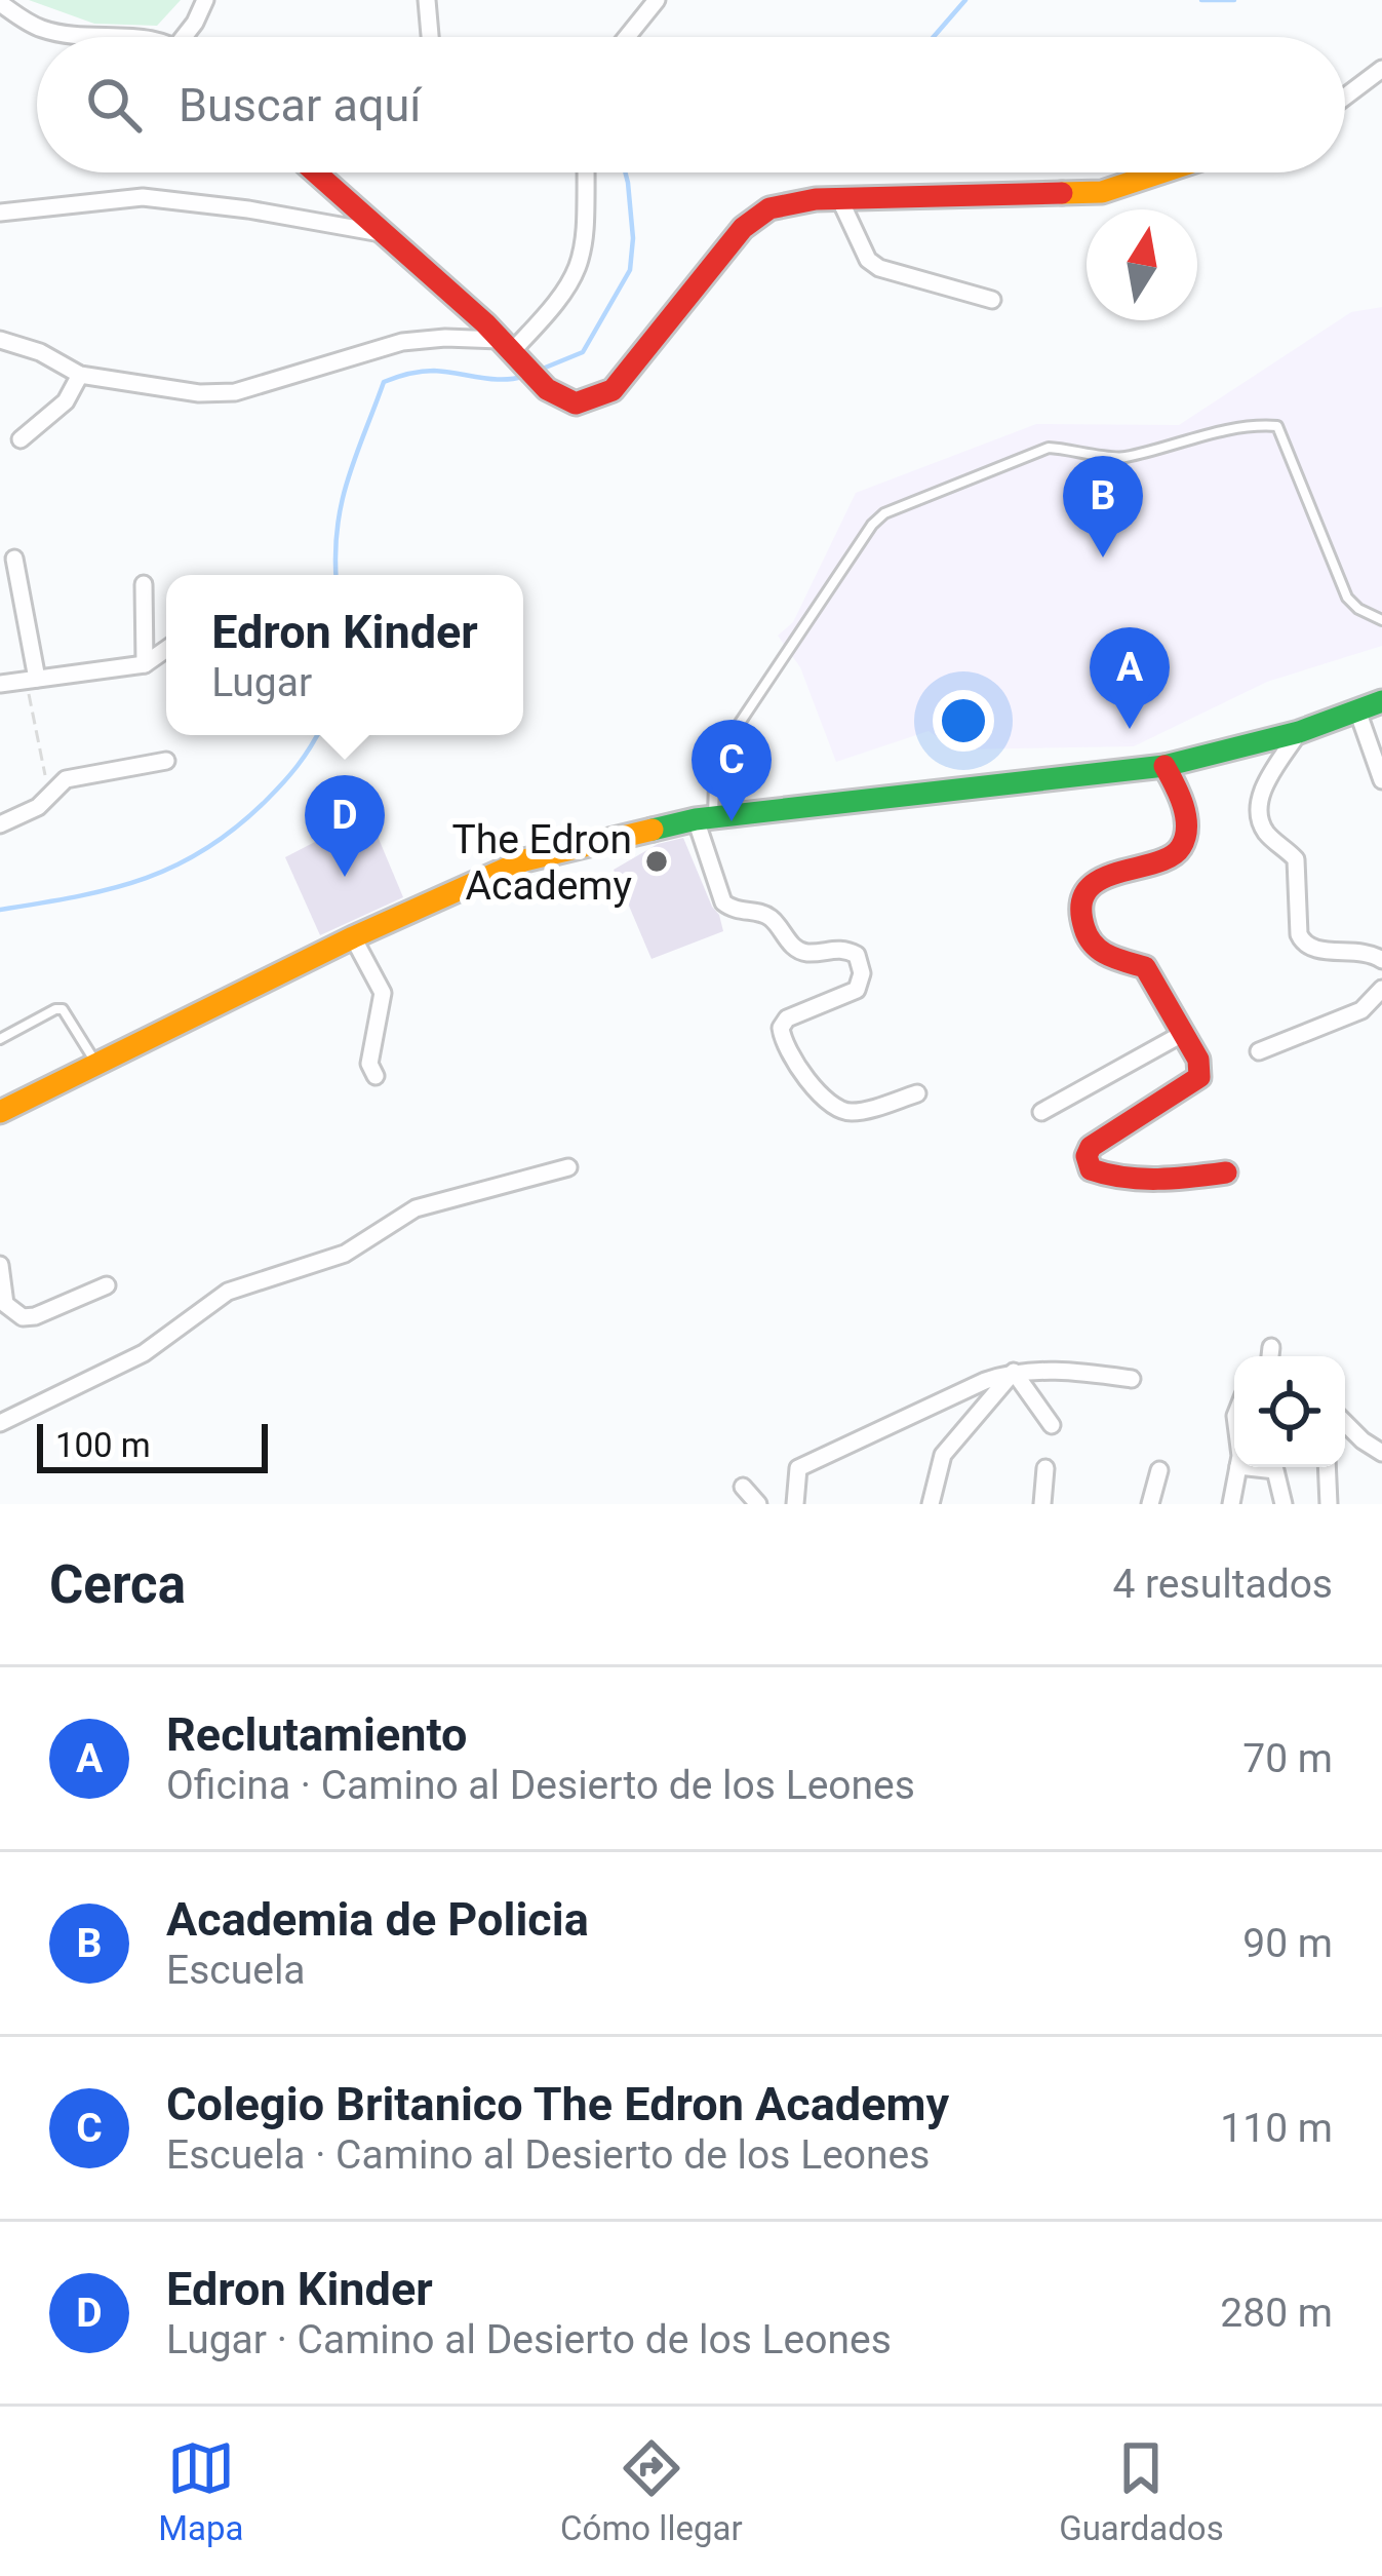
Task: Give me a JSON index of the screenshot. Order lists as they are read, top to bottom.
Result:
{
  "places": ["The Edron Academy"],
  "scale_bar": "100 m",
  "north": "top",
  "page": {
    "search": "Buscar aquí",
    "pins": [
      "B",
      "A",
      "C",
      "D"
    ],
    "popup": ["Edron Kinder", "Lugar"],
    "scale": "100 m",
    "heading": ["Cerca", "4 resultados"],
    "list": [
      {
        "mark": "A",
        "name": "Reclutamiento",
        "note": "Oficina · Camino al Desierto de los Leones",
        "value": "70 m"
      },
      {
        "mark": "B",
        "name": "Academia de Policia",
        "note": "Escuela",
        "value": "90 m"
      },
      {
        "mark": "C",
        "name": "Colegio Britanico The Edron Academy",
        "note": "Escuela · Camino al Desierto de los Leones",
        "value": "110 m"
      },
      {
        "mark": "D",
        "name": "Edron Kinder",
        "note": "Lugar · Camino al Desierto de los Leones",
        "value": "280 m"
      }
    ],
    "nav": ["Mapa", "Cómo llegar", "Guardados"]
  }
}
